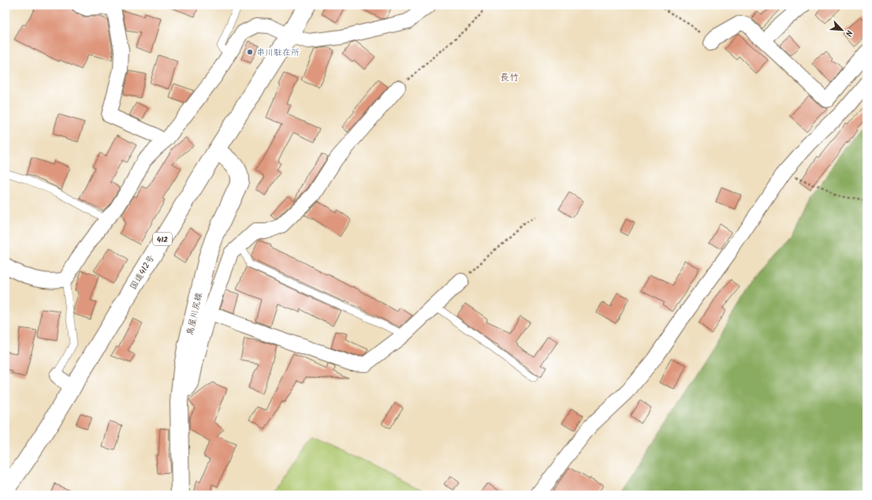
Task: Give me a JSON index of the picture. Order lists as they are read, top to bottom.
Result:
{
  "streets": {
    "main road": ["412", "国道412号", "鳥屋川尻線"]
  },
  "crossings": [
    ["国道412号", "鳥屋川尻線"]
  ],
  "districts": ["長竹"],
  "places": ["串川駐在所"],
  "north": "bottom right"
}
